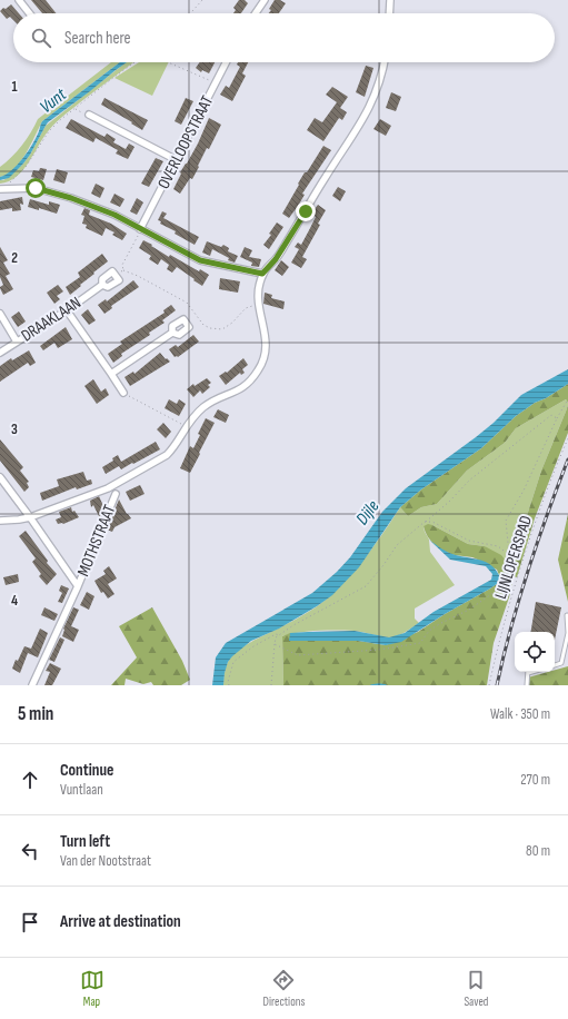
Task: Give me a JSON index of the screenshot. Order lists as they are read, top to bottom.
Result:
{
  "streets": {
    "street": ["OVERLOOPSTRAAT", "DRAAKLAAN", "MOTHSTRAAT"],
    "path": ["LIJNLOPERSPAD"]
  },
  "water": ["Vunt", "Dijle"],
  "page": {
    "search": "Search here",
    "heading": ["5 min", "Walk · 350 m"],
    "list": [
      ["Continue", "Vuntlaan", "270 m"],
      ["Turn left", "Van der Nootstraat", "80 m"],
      "Arrive at destination"
    ],
    "nav": ["Map", "Directions", "Saved"]
  },
  "grid": {
    "rows": [
      "1",
      "2",
      "3",
      "4"
    ]
  }
}
